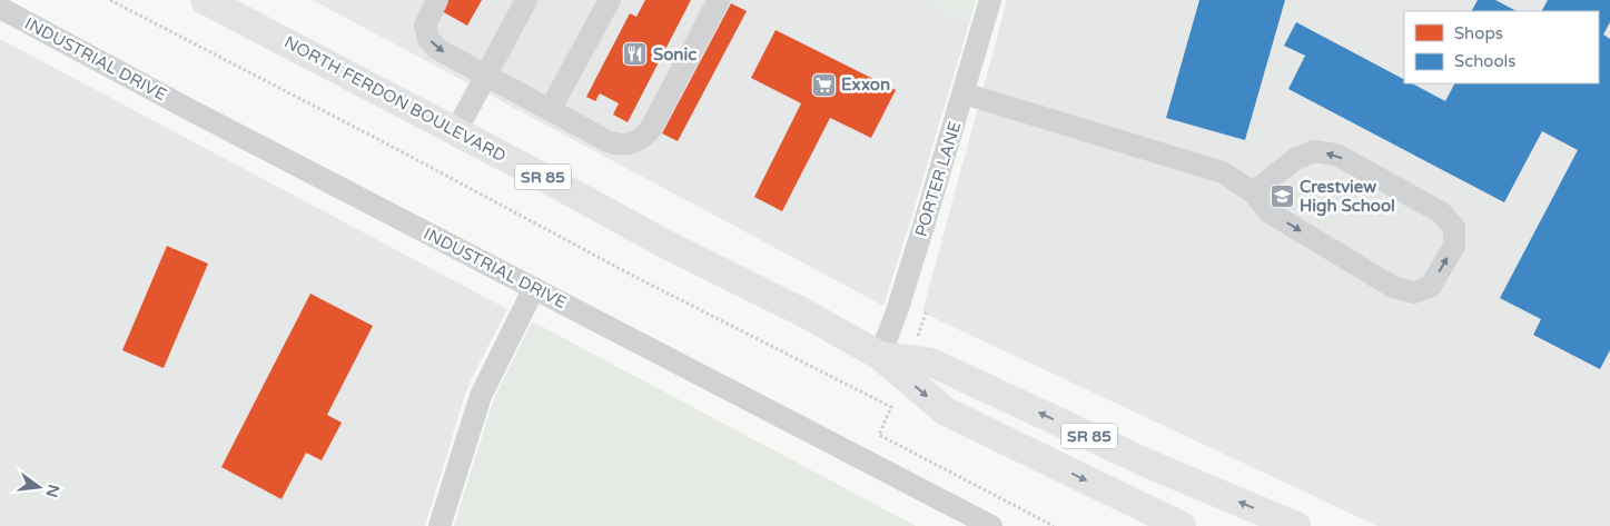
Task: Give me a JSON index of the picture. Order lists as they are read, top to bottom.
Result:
{
  "streets": {
    "main road": ["NORTH FERDON BOULEVARD", "SR 85"],
    "street": ["INDUSTRIAL DRIVE", "PORTER LANE"]
  },
  "crossings": [
    ["NORTH FERDON BOULEVARD", "PORTER LANE"]
  ],
  "places": {
    "restaurant": ["Sonic"],
    "supermarket": ["Exxon"],
    "school or university": ["Crestview High School"]
  },
  "legend": ["Shops", "Schools"],
  "north": "right"
}
